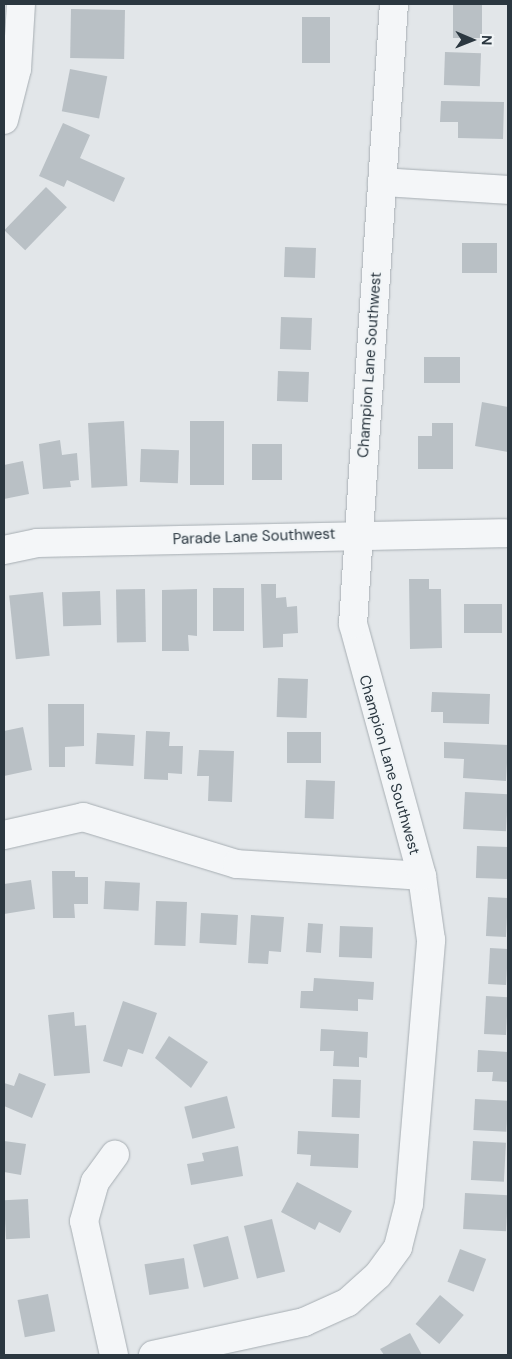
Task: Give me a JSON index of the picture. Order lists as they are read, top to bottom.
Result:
{
  "streets": {
    "street": ["Champion Lane Southwest", "Parade Lane Southwest"]
  },
  "crossings": [
    ["Champion Lane Southwest", "Parade Lane Southwest"]
  ],
  "north": "right"
}
